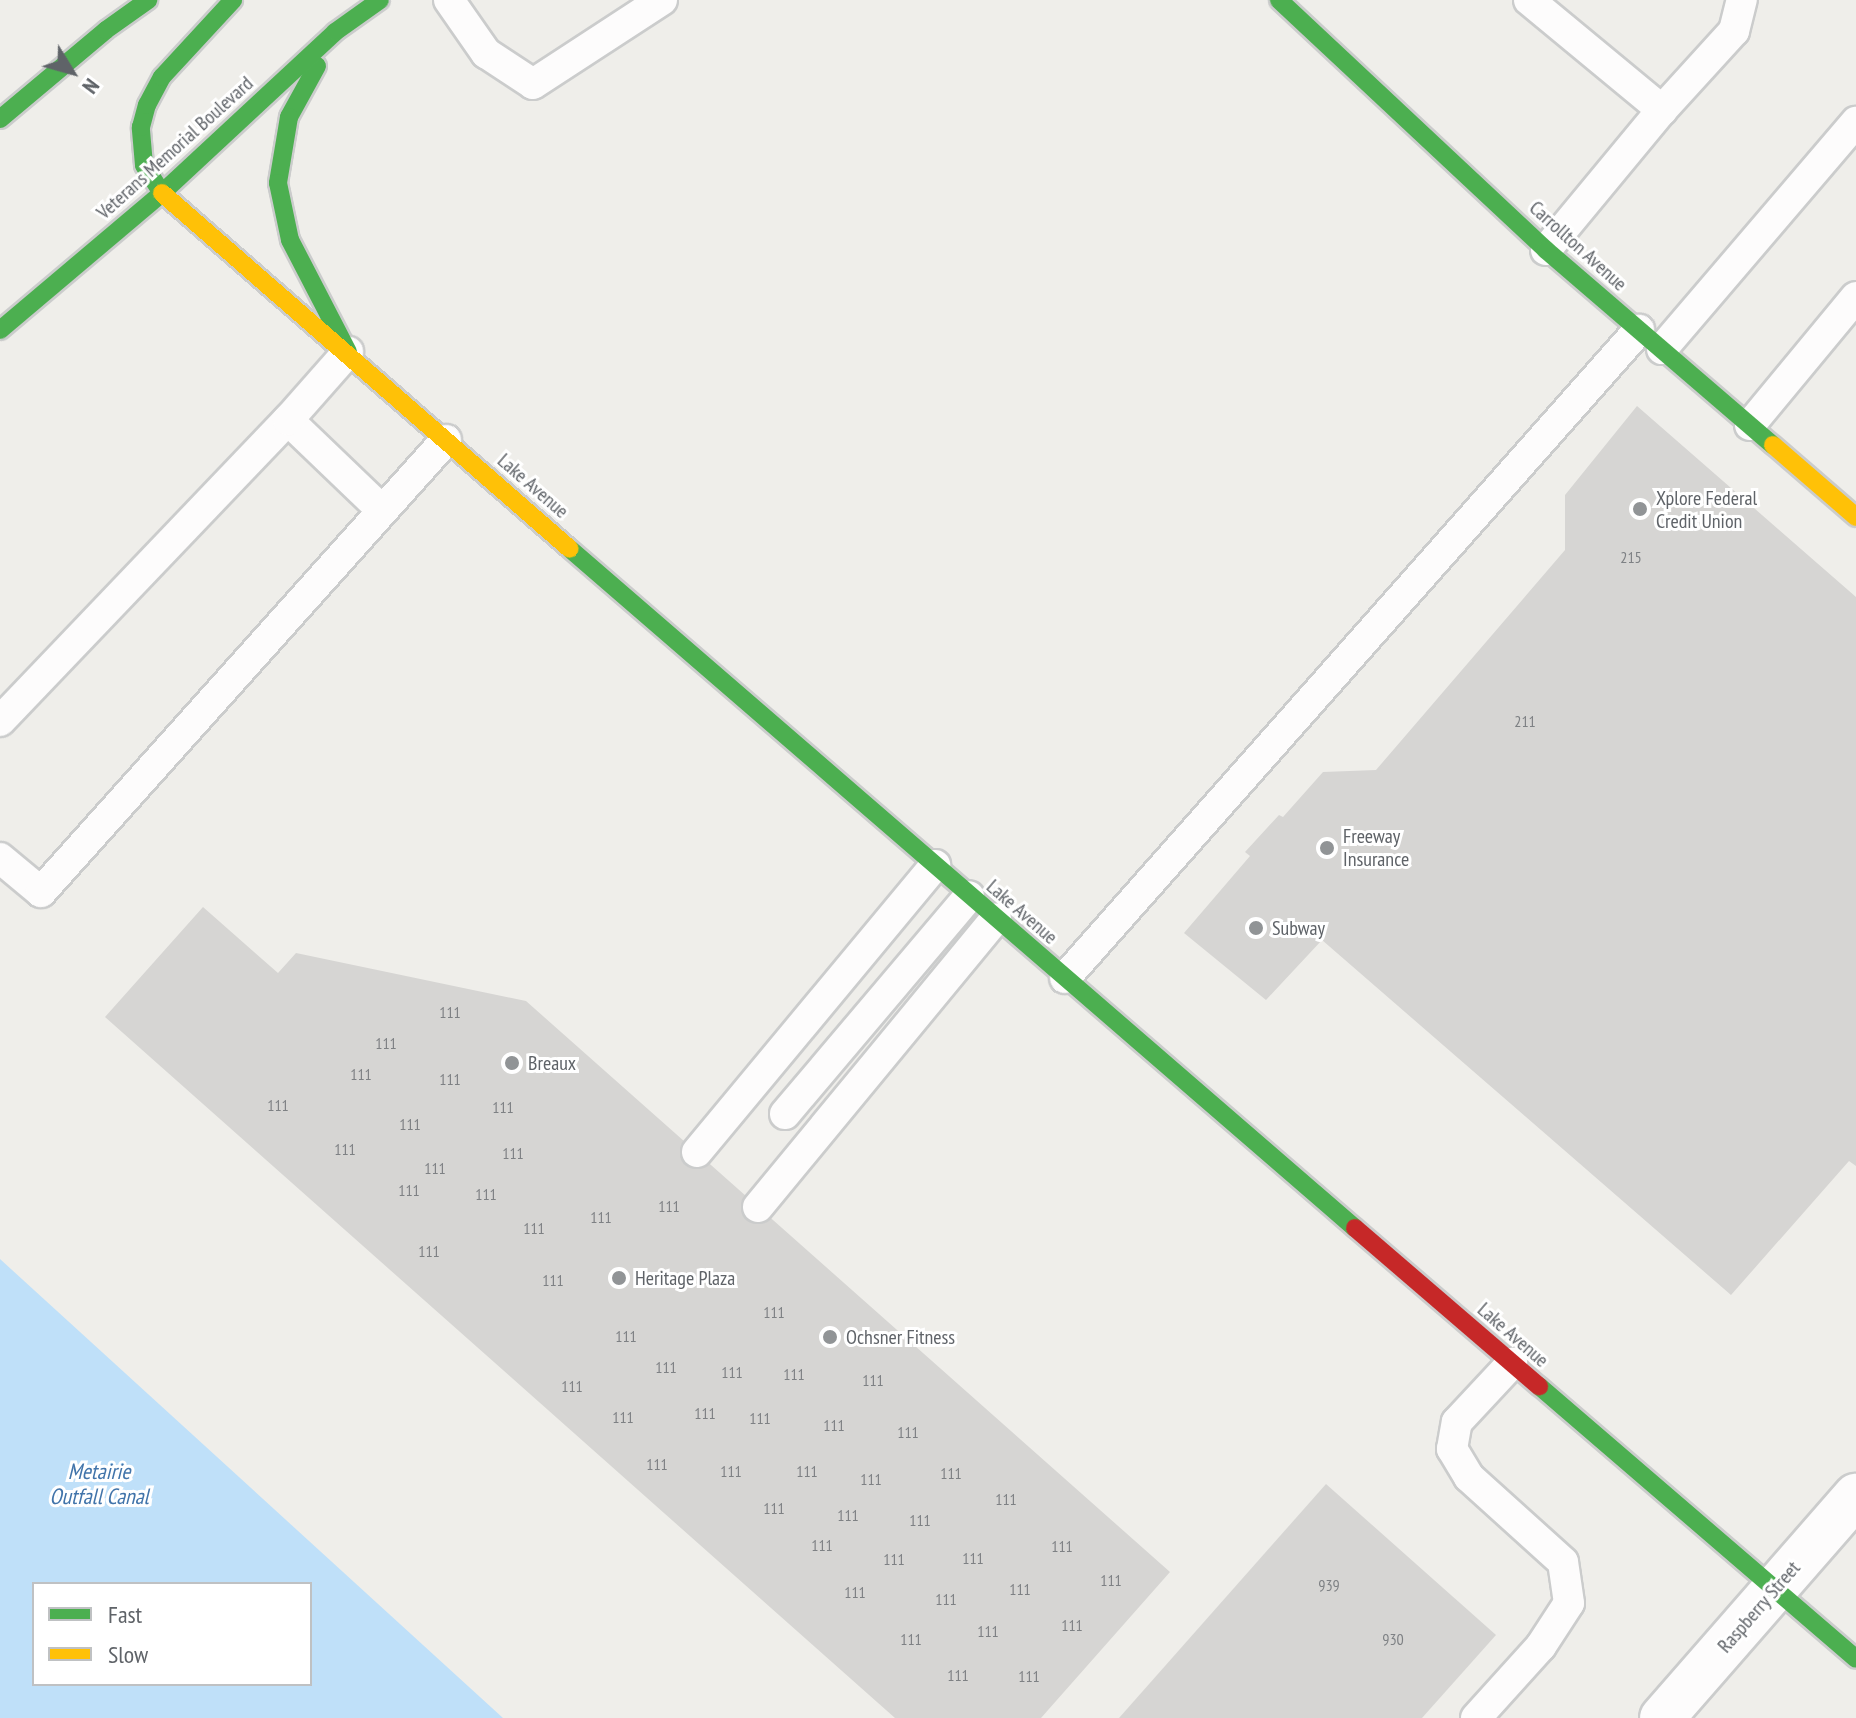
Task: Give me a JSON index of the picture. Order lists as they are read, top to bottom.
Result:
{
  "streets": {
    "street": [
      "Veterans Memorial Boulevard",
      "Carrollton Avenue",
      "Lake Avenue",
      "Raspberry Street"
    ]
  },
  "crossings": [
    ["Veterans Memorial Boulevard", "Lake Avenue"],
    ["Lake Avenue", "Raspberry Street"]
  ],
  "water": ["Metairie Outfall Canal"],
  "places": [
    "Xplore Federal Credit Union",
    "Freeway Insurance",
    "Subway",
    "Breaux",
    "Heritage Plaza",
    "Ochsner Fitness"
  ],
  "house_numbers": [
    "215",
    "211",
    "111",
    "111",
    "111",
    "111",
    "111",
    "111",
    "111",
    "111",
    "111",
    "111",
    "111",
    "111",
    "111",
    "111",
    "111",
    "111",
    "111",
    "111",
    "111",
    "111",
    "111",
    "111",
    "111",
    "111",
    "111",
    "111",
    "111",
    "111",
    "111",
    "111",
    "111",
    "111",
    "111",
    "111",
    "111",
    "111",
    "111",
    "111",
    "111",
    "111",
    "111",
    "111",
    "111",
    "939",
    "111",
    "111",
    "111",
    "111",
    "111",
    "111",
    "930",
    "111",
    "111"
  ],
  "legend": ["Fast", "Slow"],
  "north": "bottom right"
}
